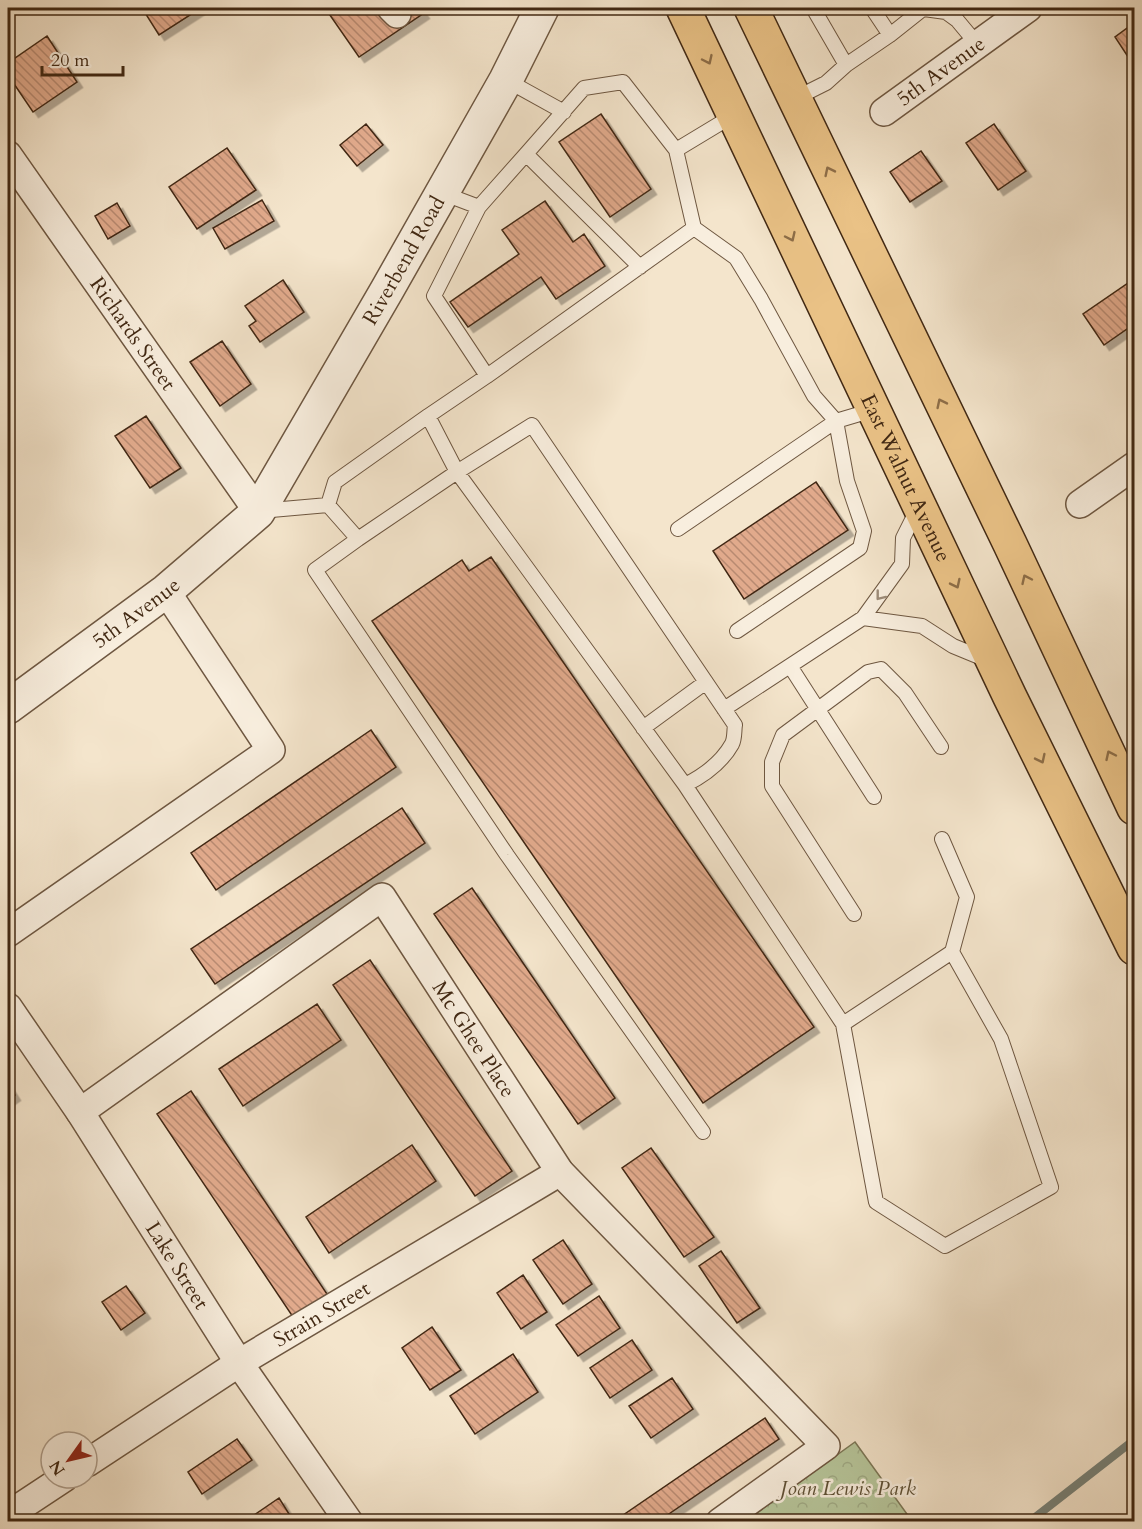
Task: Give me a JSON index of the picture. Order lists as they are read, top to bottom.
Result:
{
  "streets": {
    "main road": ["East Walnut Avenue"],
    "street": [
      "5th Avenue",
      "Riverbend Road",
      "Richards Street",
      "Mc Ghee Place",
      "Lake Street",
      "Strain Street"
    ]
  },
  "crossings": [
    ["5th Avenue", "Riverbend Road"],
    ["5th Avenue", "Richards Street"],
    ["Riverbend Road", "Richards Street"],
    ["Mc Ghee Place", "Lake Street"],
    ["Mc Ghee Place", "Strain Street"],
    ["Lake Street", "Strain Street"]
  ],
  "parks": ["Joan Lewis Park"],
  "scale_bar": "20 m",
  "north": "bottom left"
}
